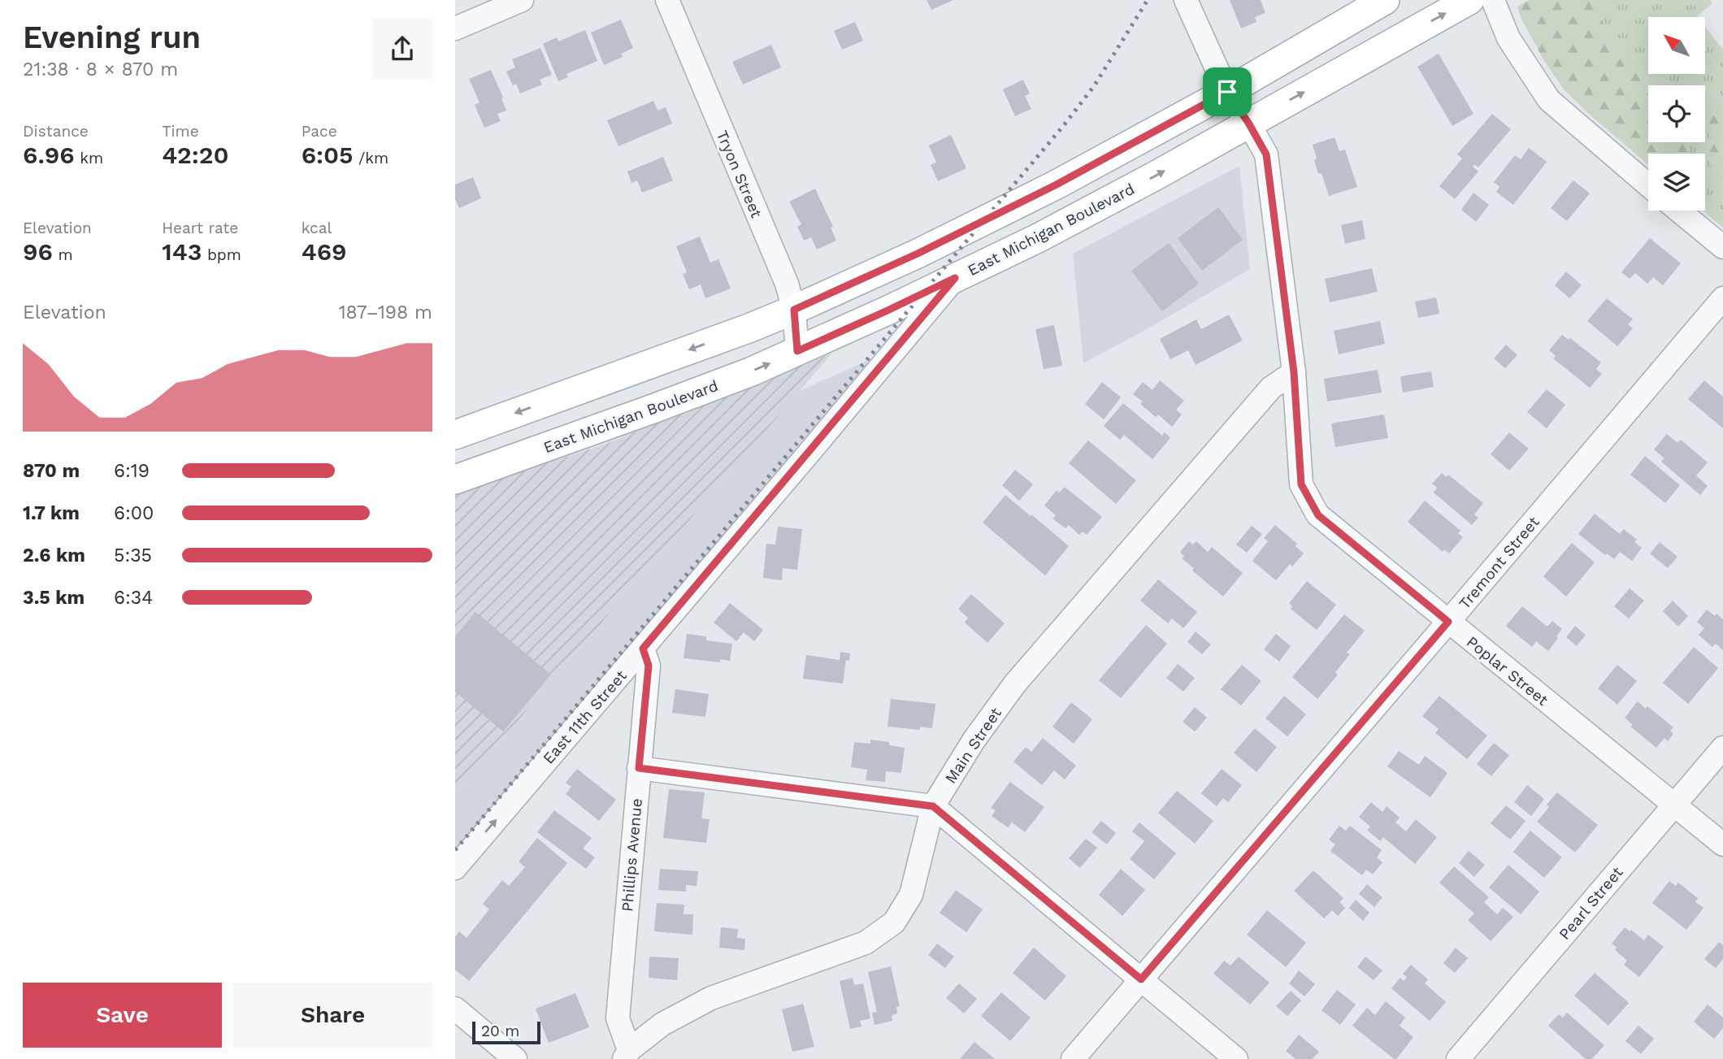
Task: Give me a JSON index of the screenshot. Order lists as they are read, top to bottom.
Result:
{
  "streets": {
    "main road": ["East Michigan Boulevard"],
    "street": [
      "Tryon Street",
      "Tremont Street",
      "Poplar Street",
      "East 11th Street",
      "Main Street",
      "Phillips Avenue",
      "Pearl Street"
    ]
  },
  "crossings": [
    ["Tryon Street", "East Michigan Boulevard"],
    ["East Michigan Boulevard", "Poplar Street"],
    ["East Michigan Boulevard", "East 11th Street"],
    ["Tremont Street", "Poplar Street"],
    ["Poplar Street", "Main Street"],
    ["Poplar Street", "Pearl Street"],
    ["East 11th Street", "Phillips Avenue"],
    ["Main Street", "Phillips Avenue"]
  ],
  "one_way": ["East 11th Street"],
  "scale_bar": "20 m",
  "north": "top left",
  "page": {
    "heading": ["Evening run", "21:38 · 8 × 870 m"],
    "stats": [
      ["Distance", "6.96 km"],
      ["Time", "42:20"],
      ["Pace", "6:05 /km"],
      ["Elevation", "96 m"],
      ["Heart rate", "143 bpm"],
      ["kcal", "469"]
    ],
    "chart": ["Elevation", "187–198 m"],
    "list": [
      {
        "name": "870 m",
        "note": "6:19"
      },
      {
        "name": "1.7 km",
        "note": "6:00"
      },
      {
        "name": "2.6 km",
        "note": "5:35"
      },
      {
        "name": "3.5 km",
        "note": "6:34"
      }
    ],
    "buttons": ["Save", "Share"],
    "scale": "20 m"
  }
}
